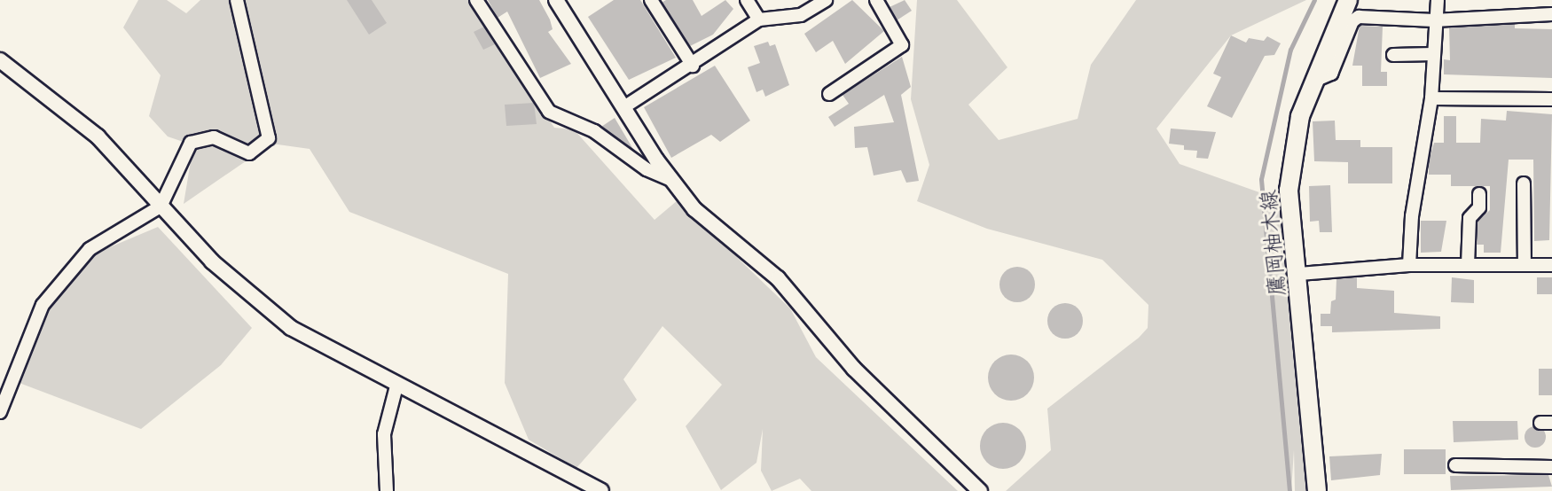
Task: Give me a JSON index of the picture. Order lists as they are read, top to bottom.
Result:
{
  "streets": {
    "main road": ["鷹岡柚木線"]
  }
}
